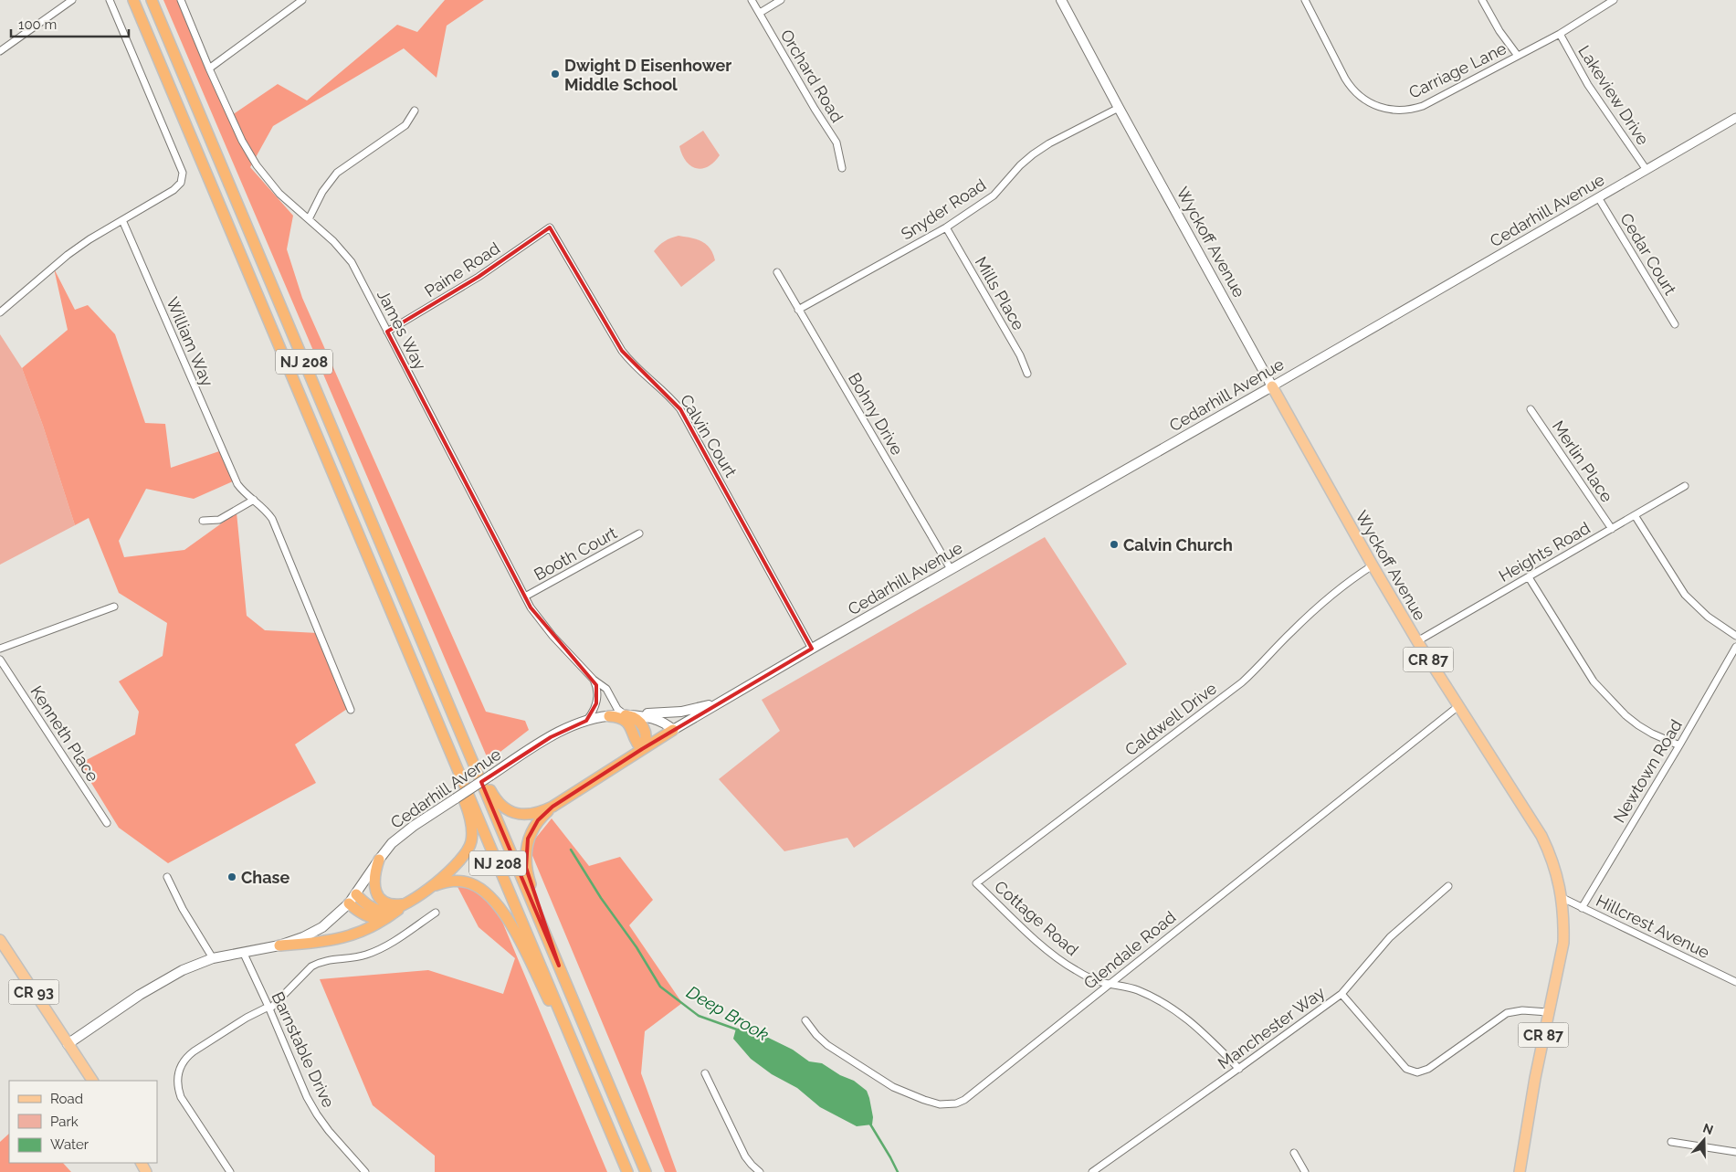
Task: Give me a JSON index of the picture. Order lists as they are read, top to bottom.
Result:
{
  "streets": {
    "highway": ["NJ 208"],
    "main road": [
      "Cedarhill Avenue",
      "Wyckoff Avenue",
      "CR 87",
      "CR 93"
    ],
    "street": [
      "Carriage Lane",
      "Orchard Road",
      "Lakeview Drive",
      "Snyder Road",
      "Cedar Court",
      "Paine Road",
      "Mills Place",
      "James Way",
      "William Way",
      "Bohny Drive",
      "Calvin Court",
      "Merlin Place",
      "Heights Road",
      "Booth Court",
      "Caldwell Drive",
      "Kenneth Place",
      "Newtown Road",
      "Cottage Road",
      "Hillcrest Avenue",
      "Glendale Road",
      "Manchester Way",
      "Barnstable Drive"
    ]
  },
  "crossings": [
    ["Carriage Lane", "Lakeview Drive"],
    ["Lakeview Drive", "Cedarhill Avenue"],
    ["Snyder Road", "Wyckoff Avenue"],
    ["Snyder Road", "Mills Place"],
    ["Snyder Road", "Bohny Drive"],
    ["Cedarhill Avenue", "Wyckoff Avenue"],
    ["Cedarhill Avenue", "Cedar Court"],
    ["Cedarhill Avenue", "James Way"],
    ["Cedarhill Avenue", "Bohny Drive"],
    ["Cedarhill Avenue", "Calvin Court"],
    ["Cedarhill Avenue", "CR 93"],
    ["Cedarhill Avenue", "Barnstable Drive"],
    ["Wyckoff Avenue", "Heights Road"],
    ["Wyckoff Avenue", "Caldwell Drive"],
    ["Wyckoff Avenue", "Hillcrest Avenue"],
    ["Wyckoff Avenue", "Glendale Road"],
    ["Paine Road", "James Way"],
    ["Paine Road", "Calvin Court"],
    ["James Way", "Booth Court"],
    ["Merlin Place", "Heights Road"],
    ["Caldwell Drive", "Cottage Road"],
    ["Newtown Road", "Hillcrest Avenue"],
    ["Cottage Road", "Glendale Road"],
    ["Cottage Road", "Manchester Way"]
  ],
  "water": ["Deep Brook"],
  "places": ["Dwight D Eisenhower Middle School", "Calvin Church", "Chase"],
  "legend": ["Road", "Park", "Water"],
  "scale_bar": "100 m",
  "north": "top"
}
